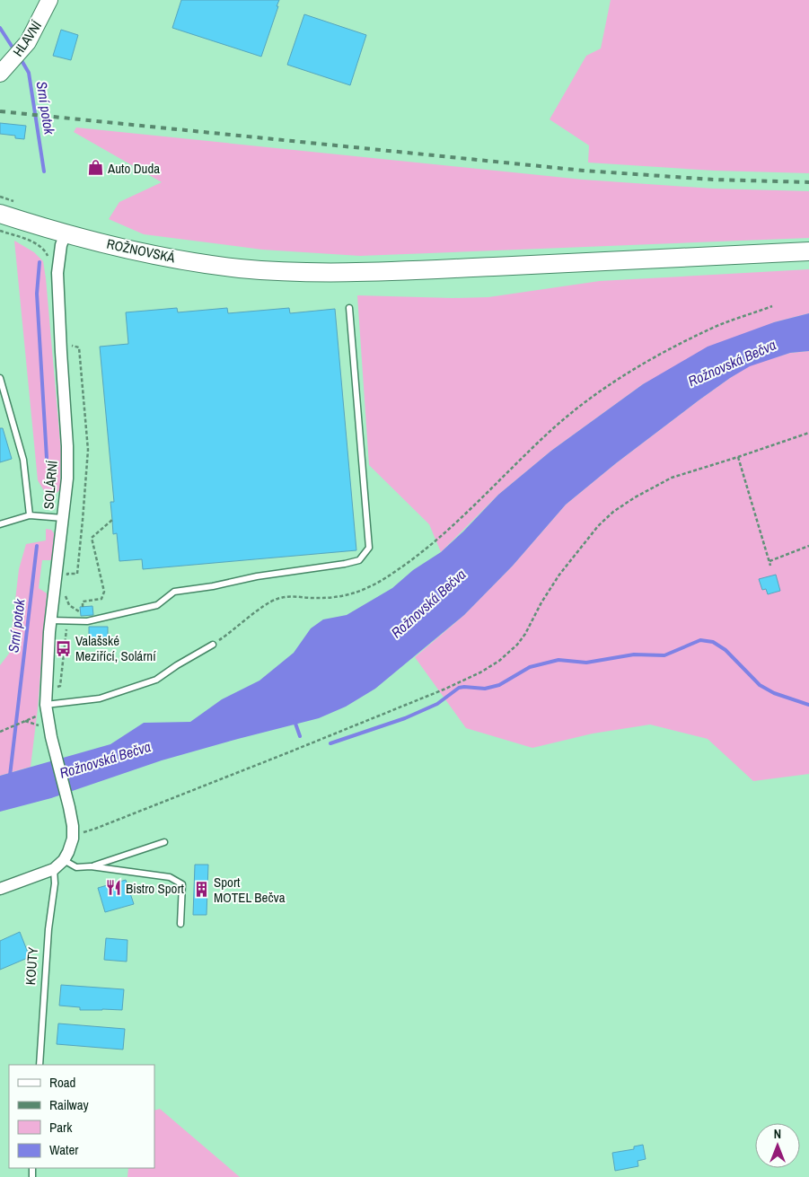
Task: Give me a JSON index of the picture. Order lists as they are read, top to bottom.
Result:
{
  "streets": {
    "main road": ["ROŽNOVSKÁ"],
    "street": ["HLAVNÍ", "SOLÁRNÍ"],
    "lane": ["KOUTY"]
  },
  "crossings": [
    ["ROŽNOVSKÁ", "SOLÁRNÍ"]
  ],
  "water": ["Srní potok", "Rožnovská Bečva"],
  "places": {
    "shop": ["Auto Duda"],
    "bus stop": ["Valašské Meziřící, Solární"],
    "restaurant": ["Bistro Sport"],
    "building": ["Sport MOTEL Bečva"]
  },
  "legend": [
    "Road",
    "Railway",
    "Park",
    "Water"
  ],
  "north": "top"
}
